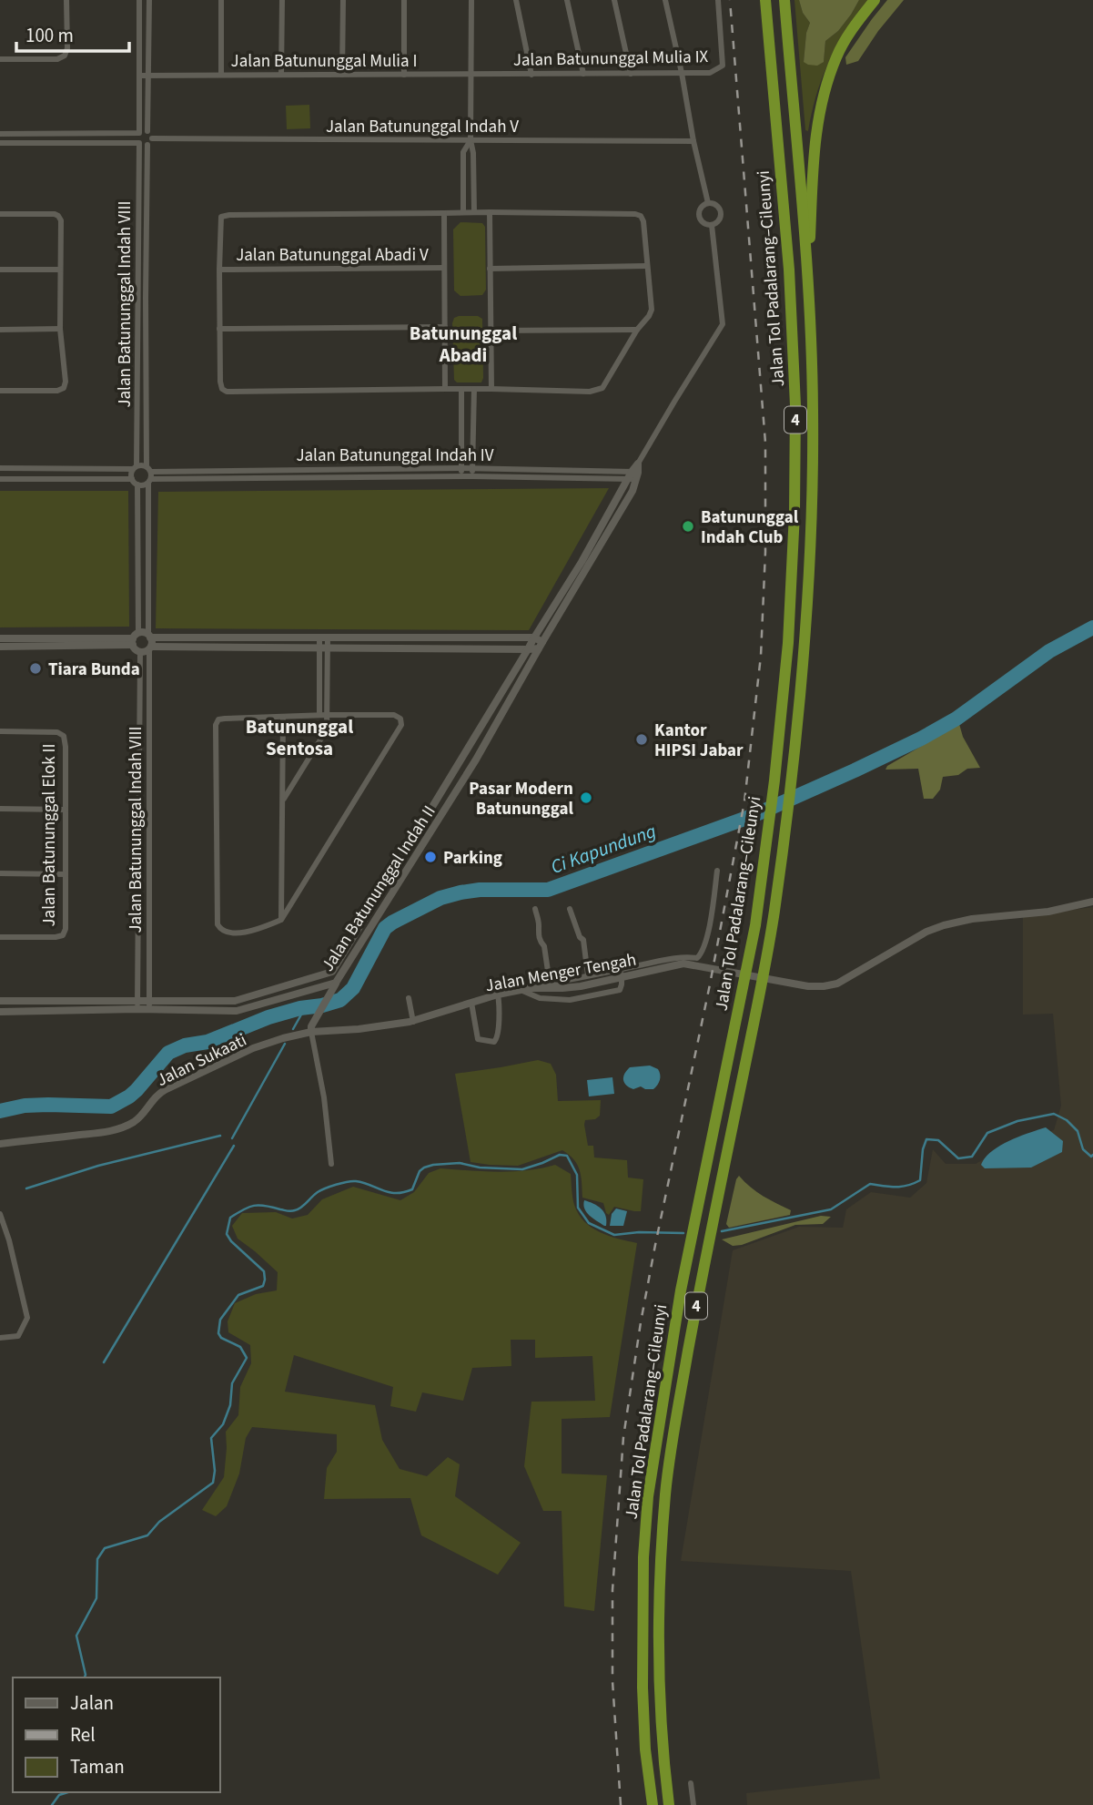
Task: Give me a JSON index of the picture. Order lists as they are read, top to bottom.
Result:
{
  "streets": {
    "highway": ["Jalan Tol Padalarang–Cileunyi", "4"],
    "street": [
      "Jalan Batununggal Mulia IX",
      "Jalan Batununggal Mulia I",
      "Jalan Batununggal Indah V",
      "Jalan Batununggal Abadi V",
      "Jalan Batununggal Indah VIII",
      "Jalan Batununggal Indah IV",
      "Jalan Batununggal Elok II",
      "Jalan Batununggal Indah II",
      "Jalan Menger Tengah",
      "Jalan Sukaati"
    ]
  },
  "crossings": [
    ["Jalan Batununggal Mulia IX", "Jalan Batununggal Mulia I"],
    ["Jalan Batununggal Indah V", "Jalan Batununggal Indah VIII"],
    ["Jalan Batununggal Indah VIII", "Jalan Batununggal Indah IV"],
    ["Jalan Batununggal Indah VIII", "Jalan Batununggal Indah II"],
    ["Jalan Batununggal Indah IV", "Jalan Batununggal Indah II"],
    ["Jalan Menger Tengah", "Jalan Sukaati"]
  ],
  "districts": ["Batununggal Abadi", "Batununggal Sentosa"],
  "water": ["Ci Kapundung"],
  "places": [
    "Batununggal Indah Club",
    "Tiara Bunda",
    "Kantor HIPSI Jabar",
    "Pasar Modern Batununggal",
    "Parking"
  ],
  "legend": ["Jalan", "Rel", "Taman"],
  "scale_bar": "100 m"
}
